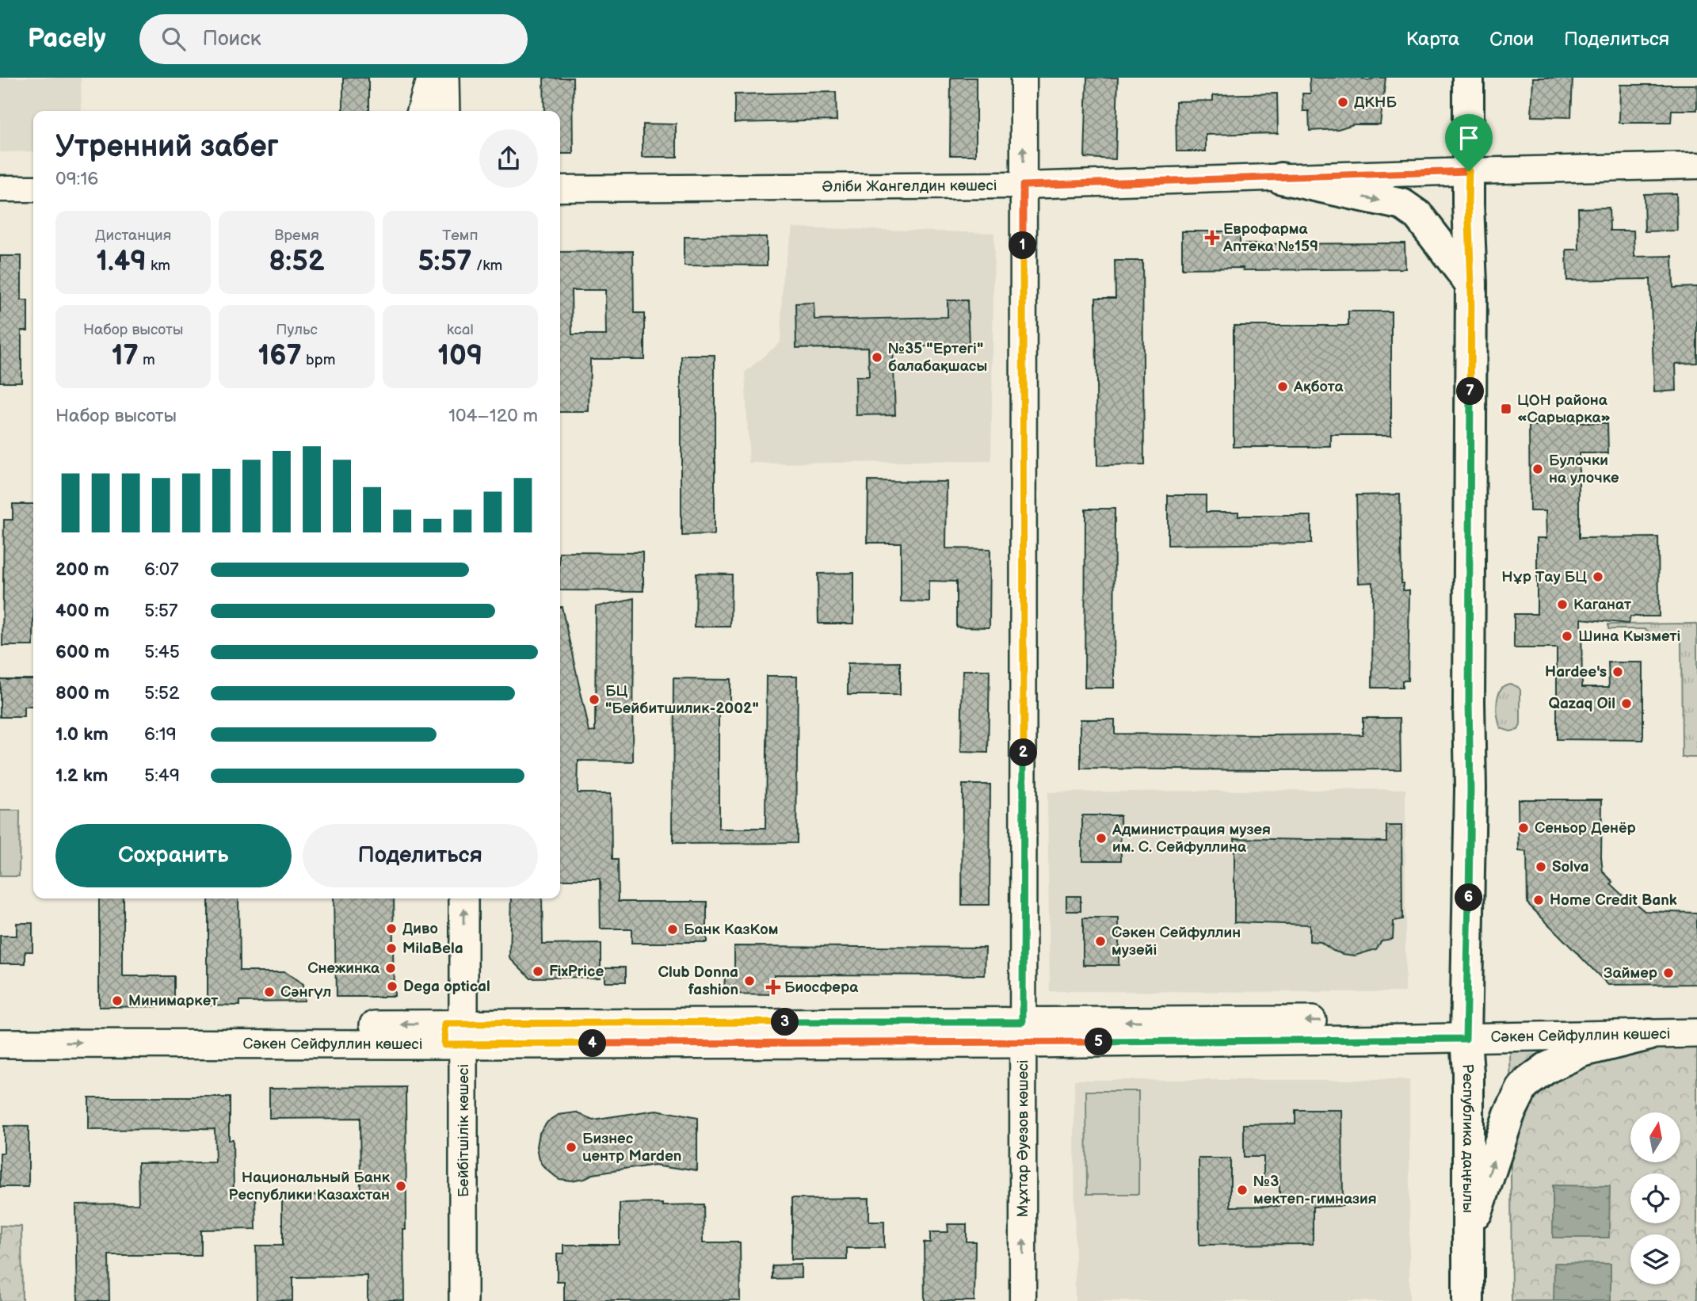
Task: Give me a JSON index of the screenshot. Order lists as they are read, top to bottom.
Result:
{
  "streets": {
    "main road": ["Сәкен Сейфуллин көшесі", "Бейбітшілік көшесі", "Республика даңғылы"],
    "street": ["Әліби Жангелдин көшесі", "Мұхтар Әуезов көшесі"]
  },
  "crossings": [
    ["Әліби Жангелдин көшесі", "Мұхтар Әуезов көшесі"],
    ["Әліби Жангелдин көшесі", "Республика даңғылы"],
    ["Сәкен Сейфуллин көшесі", "Бейбітшілік көшесі"],
    ["Сәкен Сейфуллин көшесі", "Мұхтар Әуезов көшесі"],
    ["Сәкен Сейфуллин көшесі", "Республика даңғылы"]
  ],
  "places": {
    "other": [
      "ДКНБ",
      "№35 \"Ертегі\" балабақшасы",
      "Ақбота",
      "Булочки на улочке",
      "Нұр Тау БЦ",
      "Каганат",
      "Шина Кызметі",
      "Hardee's",
      "БЦ \"Бейбитшилик-2002\"",
      "Qazaq Oil",
      "Сеньор Денёр",
      "Администрация музея им. С. Сейфуллина",
      "Solva",
      "Home Credit Bank",
      "Диво",
      "Банк КазКом",
      "Сәкен Сейфуллин музейі",
      "MilaBela",
      "Снежинка",
      "FixPrice",
      "Займер",
      "Club Donna fashion",
      "Dega optical",
      "Сәнгүл",
      "Минимаркет",
      "Бизнес центр Marden",
      "Национальный Банк Республики Казахстан",
      "№3 мектеп-гимназия"
    ],
    "health": ["Еврофарма Аптека №159", "Биосфера"],
    "transit": ["ЦОН района «Сарыарка»"]
  },
  "north": "top",
  "page": {
    "header": "Pacely",
    "search": "Поиск",
    "nav": ["Карта", "Слои", "Поделиться"],
    "heading": ["Утренний забег", "09:16"],
    "stats": [
      ["Дистанция", "1.49 km"],
      ["Время", "8:52"],
      ["Темп", "5:57 /km"],
      ["Набор высоты", "17 m"],
      ["Пульс", "167 bpm"],
      ["kcal", "109"]
    ],
    "pins": [
      "1",
      "7",
      "2",
      "6",
      "3",
      "5",
      "4"
    ],
    "chart": ["Набор высоты", "104–120 m"],
    "list": [
      {
        "name": "200 m",
        "note": "6:07"
      },
      {
        "name": "400 m",
        "note": "5:57"
      },
      {
        "name": "600 m",
        "note": "5:45"
      },
      {
        "name": "800 m",
        "note": "5:52"
      },
      {
        "name": "1.0 km",
        "note": "6:19"
      },
      {
        "name": "1.2 km",
        "note": "5:49"
      }
    ],
    "buttons": ["Сохранить", "Поделиться"]
  }
}
